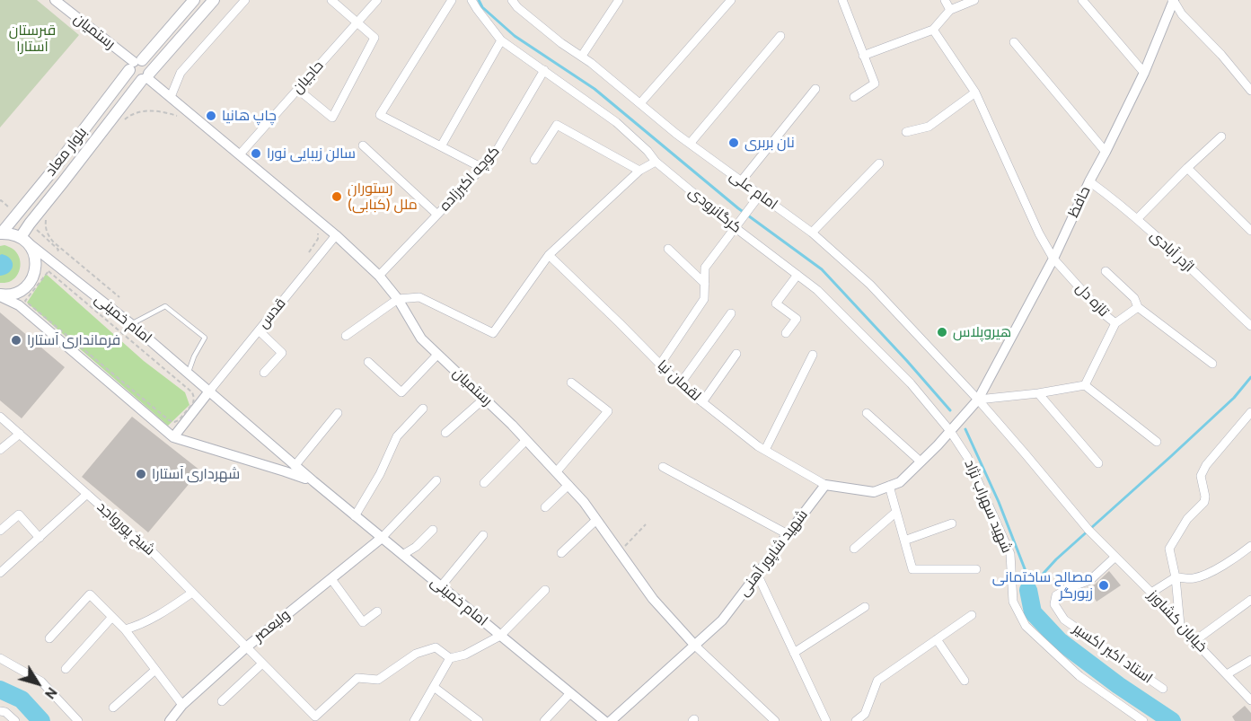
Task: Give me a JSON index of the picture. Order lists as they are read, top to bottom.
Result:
{
  "streets": {
    "main road": ["بلوار معاد"],
    "street": [
      "رستمیان",
      "حاجیان",
      "کوچه اکبرزاده",
      "امام علی",
      "حافظ",
      "کرگانرودی",
      "اژدر آبادی",
      "تازه دل",
      "قدس",
      "امام خمینی",
      "لقمان نیا",
      "شهید سهراب نژاد",
      "شیخ پورواجد",
      "شهید شاپور آهنی",
      "خیابان کشاورز",
      "ولیعصر",
      "استاد اکبر اکسیر"
    ]
  },
  "crossings": [
    ["رستمیان", "حاجیان"],
    ["رستمیان", "بلوار معاد"],
    ["رستمیان", "کوچه اکبرزاده"],
    ["رستمیان", "قدس"],
    ["رستمیان", "شهید شاپور آهنی"],
    ["بلوار معاد", "امام خمینی"],
    ["کوچه اکبرزاده", "کرگانرودی"],
    ["امام علی", "حافظ"],
    ["امام علی", "خیابان کشاورز"],
    ["حافظ", "کرگانرودی"],
    ["حافظ", "اژدر آبادی"],
    ["حافظ", "تازه دل"],
    ["حافظ", "شهید سهراب نژاد"],
    ["کرگانرودی", "شهید سهراب نژاد"],
    ["قدس", "امام خمینی"],
    ["امام خمینی", "ولیعصر"],
    ["لقمان نیا", "شهید شاپور آهنی"],
    ["شیخ پورواجد", "ولیعصر"],
    ["خیابان کشاورز", "استاد اکبر اکسیر"]
  ],
  "parks": ["قبرستان آستارا"],
  "places": [
    "چاپ هانیا",
    "نان بربری",
    "سالن زیبایی نورا",
    "رستوران ملل (کبابی)",
    "هیروپلاس",
    "فرمانداری آستارا",
    "شهرداری آستارا",
    "مصالح ساختمانی زیورگر"
  ],
  "north": "bottom right"
}
